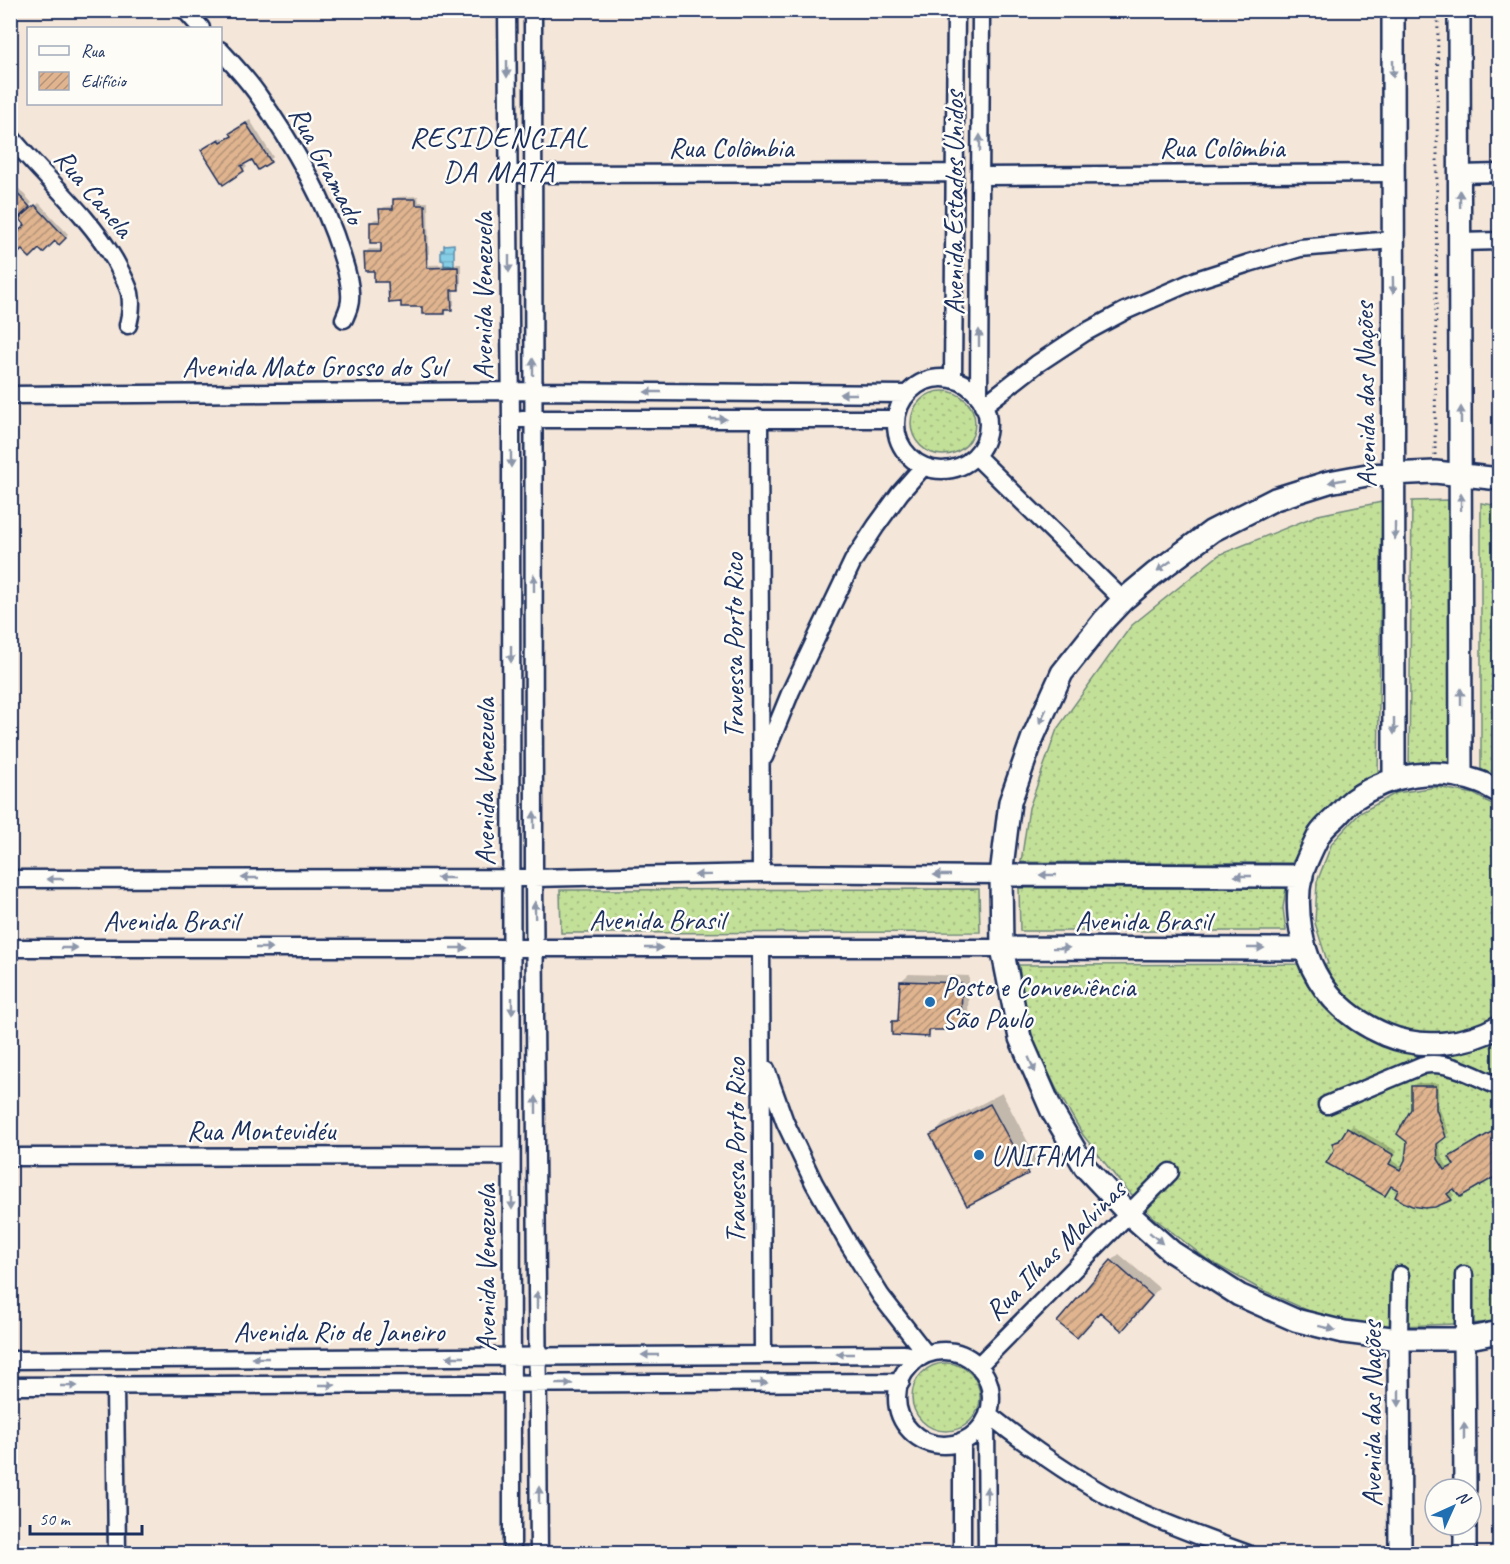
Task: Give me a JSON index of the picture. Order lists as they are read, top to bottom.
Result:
{
  "streets": {
    "main road": ["Avenida das Nações", "Avenida Brasil"],
    "street": [
      "Rua Colômbia",
      "Rua Gramado",
      "Rua Canela",
      "Avenida Estados Unidos",
      "Avenida Venezuela",
      "Avenida Mato Grosso do Sul",
      "Travessa Porto Rico",
      "Rua Montevidéu",
      "Rua Ilhas Malvinas",
      "Avenida Rio de Janeiro"
    ]
  },
  "crossings": [
    ["Rua Colômbia", "Avenida Estados Unidos"],
    ["Rua Colômbia", "Avenida Venezuela"],
    ["Rua Colômbia", "Avenida das Nações"],
    ["Avenida Estados Unidos", "Avenida Mato Grosso do Sul"],
    ["Avenida Venezuela", "Avenida Mato Grosso do Sul"],
    ["Avenida Venezuela", "Avenida Brasil"],
    ["Avenida Venezuela", "Rua Montevidéu"],
    ["Avenida Venezuela", "Avenida Rio de Janeiro"],
    ["Travessa Porto Rico", "Avenida Brasil"],
    ["Travessa Porto Rico", "Avenida Rio de Janeiro"],
    ["Rua Ilhas Malvinas", "Avenida Rio de Janeiro"]
  ],
  "districts": ["RESIDENCIAL DA MATA"],
  "places": ["Posto e Conveniência São Paulo", "UNIFAMA"],
  "legend": ["Rua", "Edifício"],
  "scale_bar": "50 m",
  "north": "top right"
}
